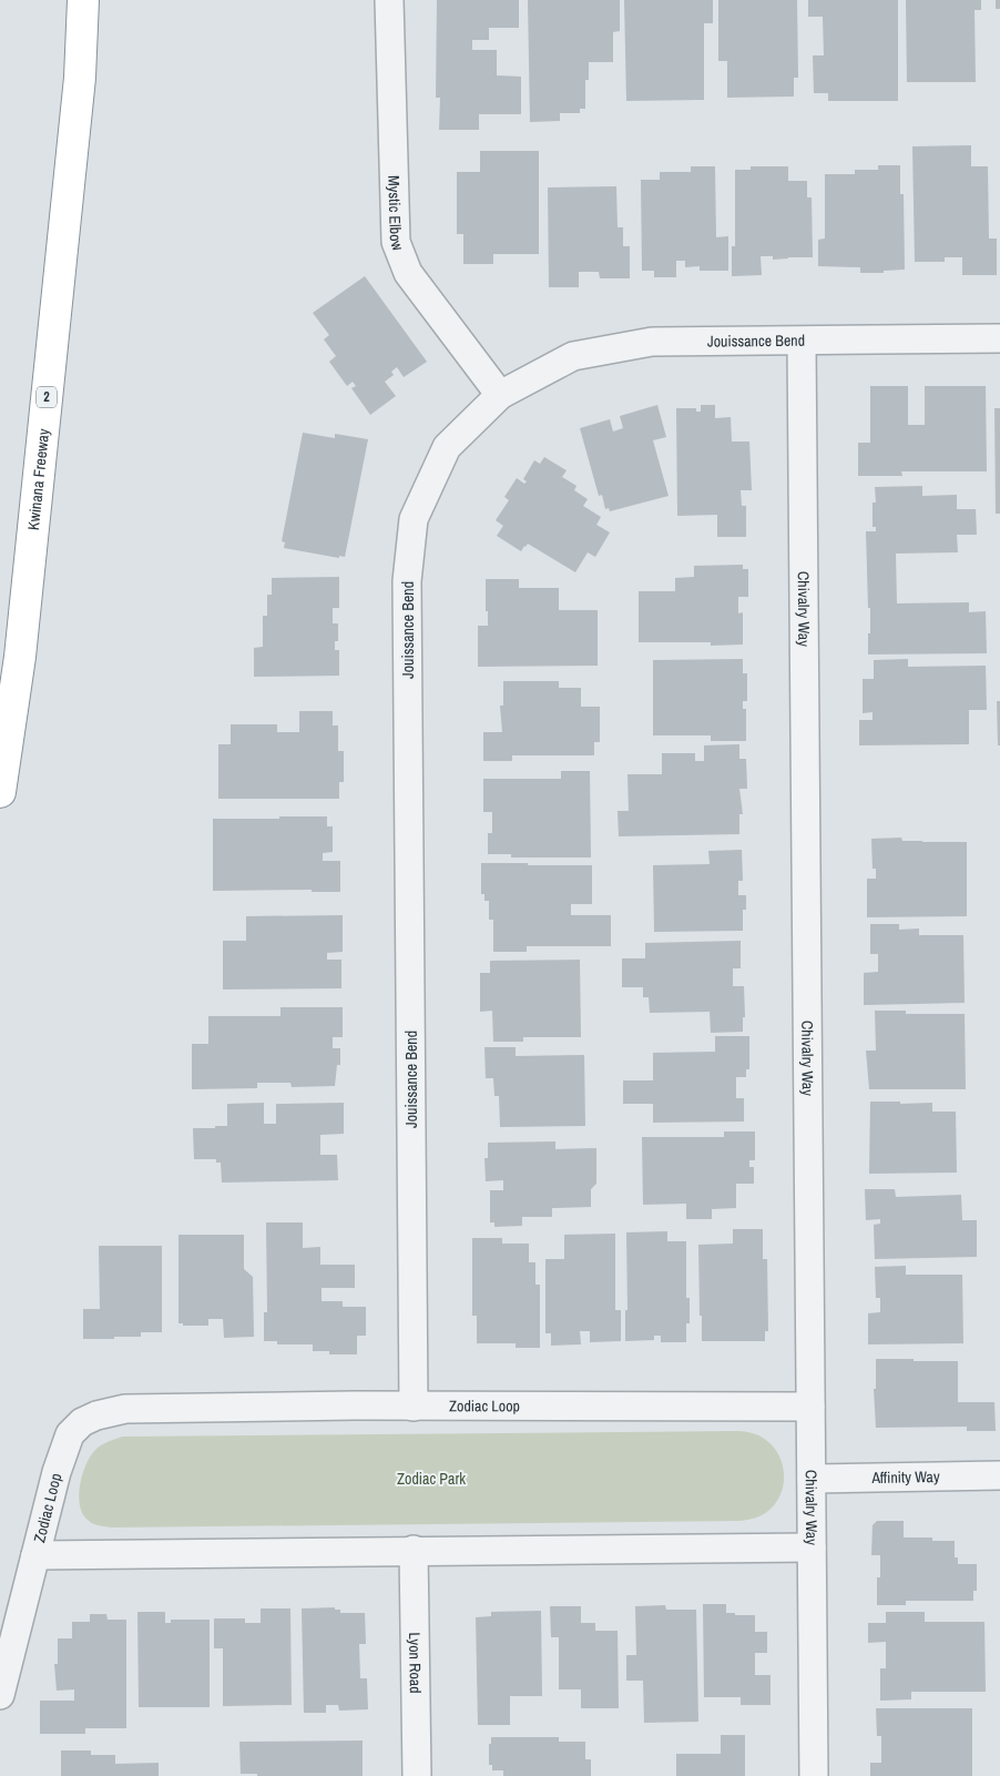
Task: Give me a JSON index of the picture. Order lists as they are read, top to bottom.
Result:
{
  "streets": {
    "highway": ["2", "Kwinana Freeway"],
    "street": [
      "Mystic Elbow",
      "Jouissance Bend",
      "Chivalry Way",
      "Zodiac Loop",
      "Affinity Way",
      "Lyon Road"
    ]
  },
  "crossings": [
    ["Mystic Elbow", "Jouissance Bend"],
    ["Jouissance Bend", "Chivalry Way"],
    ["Jouissance Bend", "Zodiac Loop"],
    ["Chivalry Way", "Zodiac Loop"],
    ["Chivalry Way", "Affinity Way"],
    ["Zodiac Loop", "Lyon Road"]
  ],
  "parks": ["Zodiac Park"]
}
